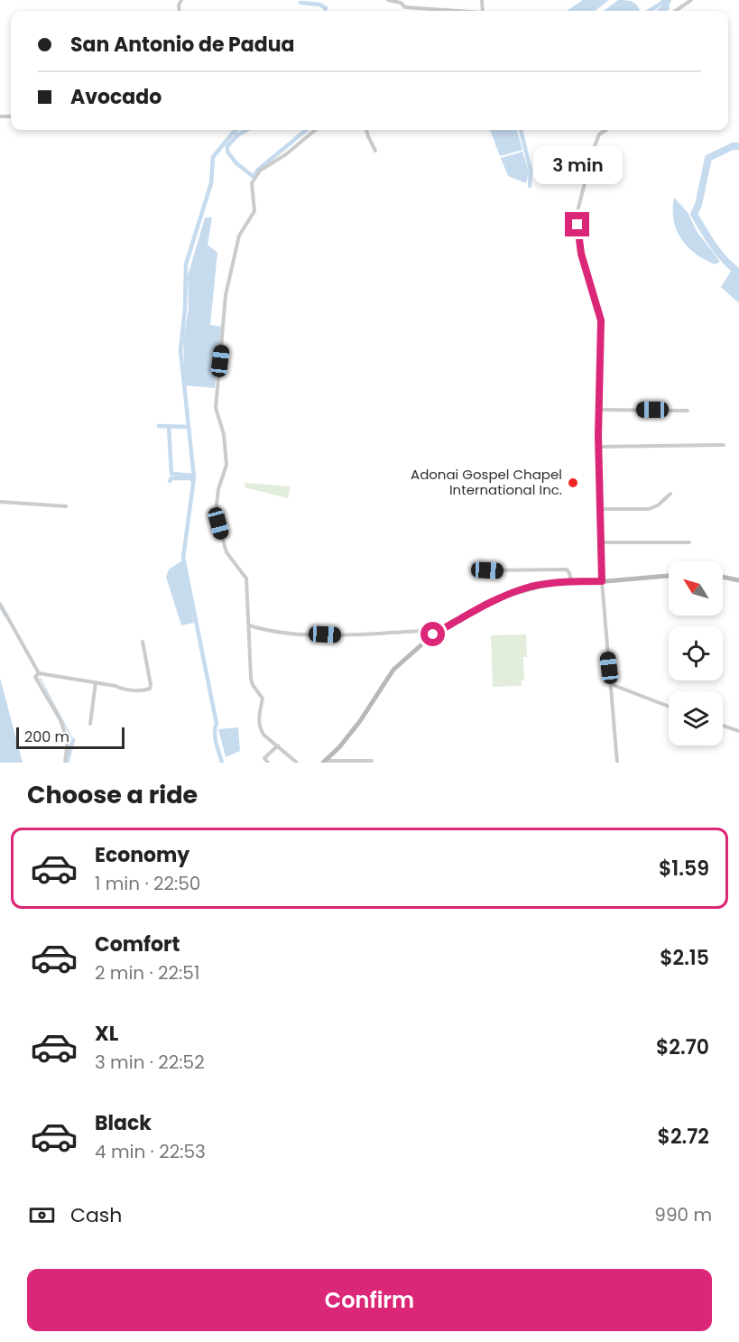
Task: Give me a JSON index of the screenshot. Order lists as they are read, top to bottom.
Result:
{
  "places": ["Adonai Gospel Chapel International Inc."],
  "scale_bar": "200 m",
  "north": "top left",
  "page": {
    "banner": ["San Antonio de Padua", "Avocado"],
    "bubble": "3 min",
    "scale": "200 m",
    "heading": "Choose a ride",
    "list": [
      {
        "name": "Economy",
        "note": "1 min · 22:50",
        "value": "$1.59"
      },
      {
        "name": "Comfort",
        "note": "2 min · 22:51",
        "value": "$2.15"
      },
      {
        "name": "XL",
        "note": "3 min · 22:52",
        "value": "$2.70"
      },
      {
        "name": "Black",
        "note": "4 min · 22:53",
        "value": "$2.72"
      }
    ],
    "pay": ["Cash", "990 m"],
    "buttons": "Confirm"
  }
}
